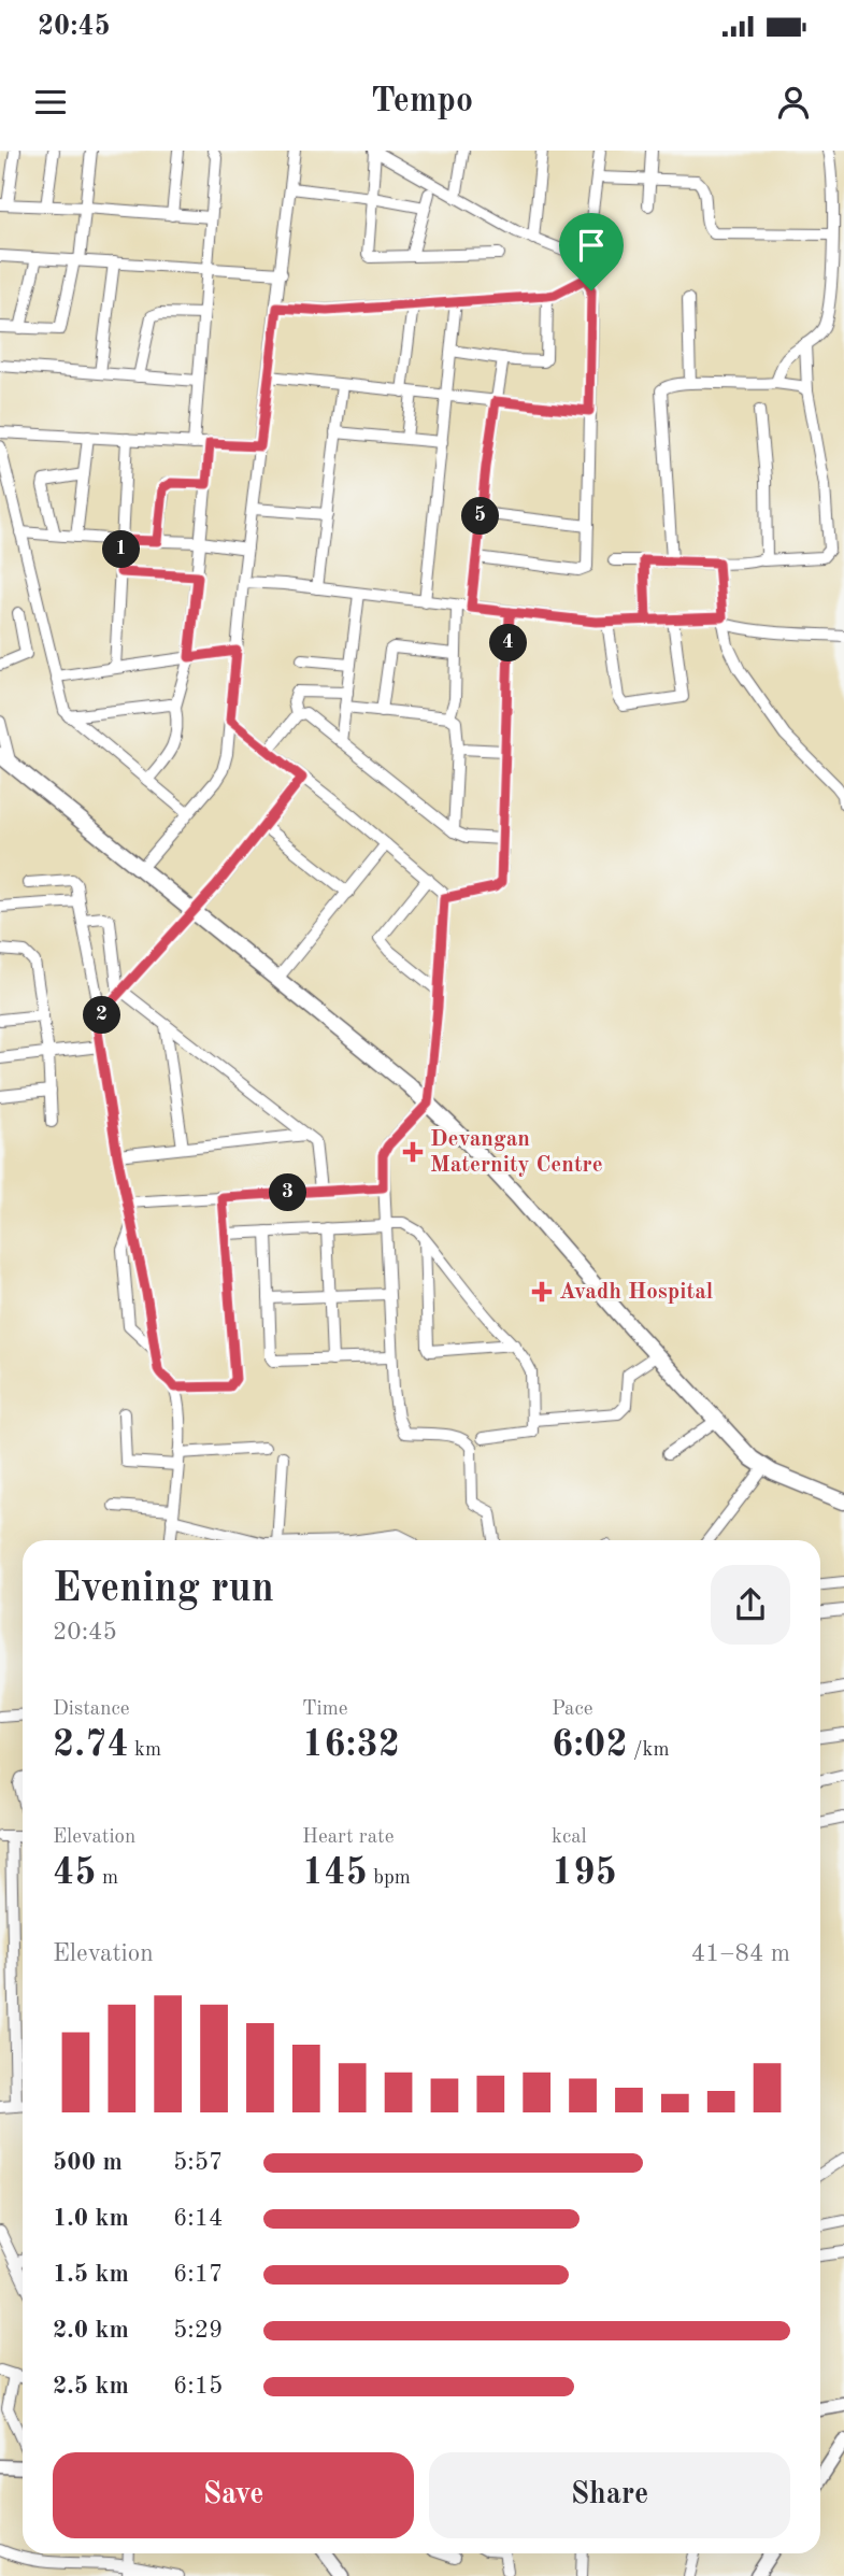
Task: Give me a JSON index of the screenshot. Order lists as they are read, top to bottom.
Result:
{
  "places": {
    "health": ["Devangan Maternity Centre", "Avadh Hospital"]
  },
  "page": {
    "status": "20:45",
    "header": "Tempo",
    "pins": [
      "5",
      "1",
      "4",
      "2",
      "3"
    ],
    "heading": ["Evening run", "20:45"],
    "stats": [
      ["Distance", "2.74 km"],
      ["Time", "16:32"],
      ["Pace", "6:02 /km"],
      ["Elevation", "45 m"],
      ["Heart rate", "145 bpm"],
      ["kcal", "195"]
    ],
    "chart": ["Elevation", "41–84 m"],
    "list": [
      {
        "name": "500 m",
        "note": "5:57"
      },
      {
        "name": "1.0 km",
        "note": "6:14"
      },
      {
        "name": "1.5 km",
        "note": "6:17"
      },
      {
        "name": "2.0 km",
        "note": "5:29"
      },
      {
        "name": "2.5 km",
        "note": "6:15"
      }
    ],
    "buttons": ["Save", "Share"]
  }
}
